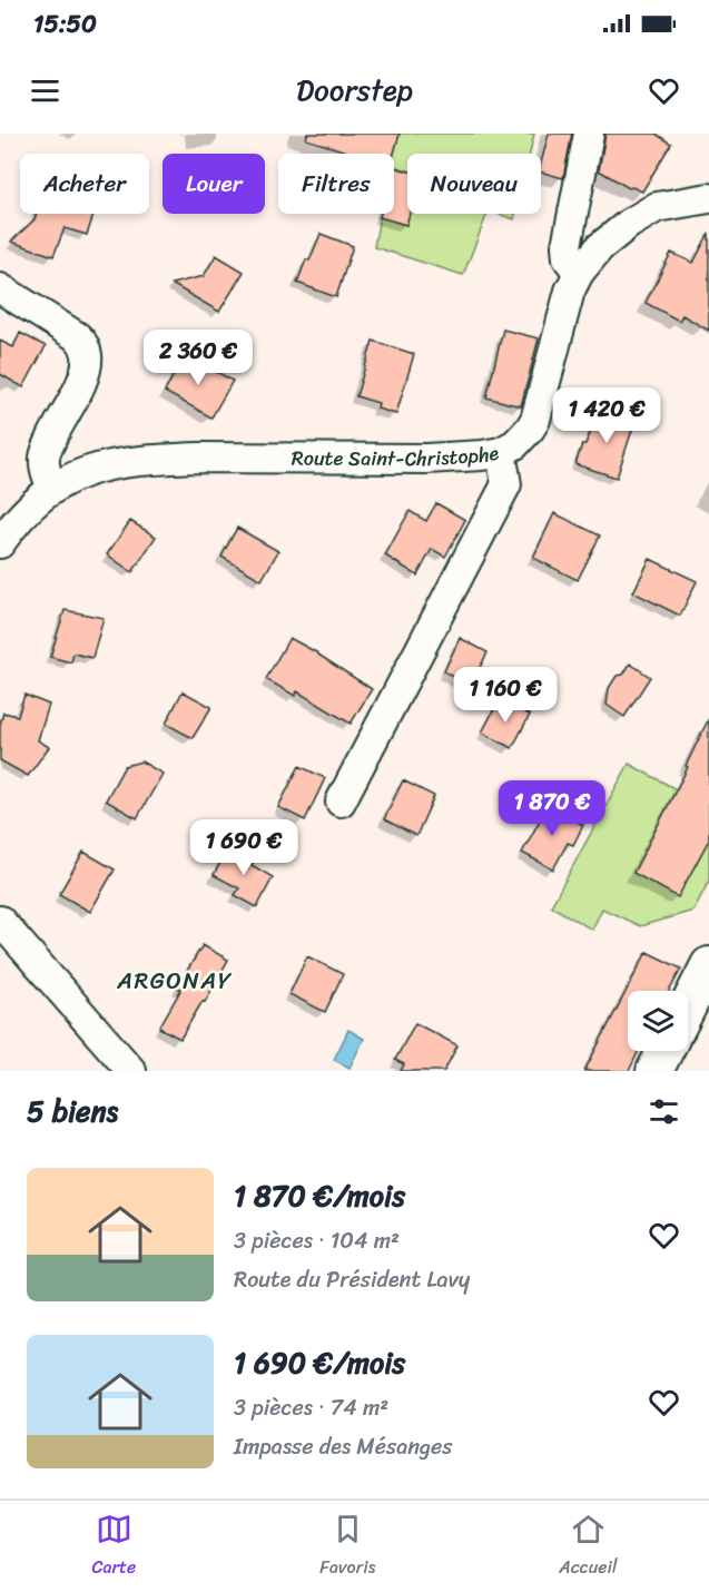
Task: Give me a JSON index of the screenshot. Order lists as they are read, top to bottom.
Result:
{
  "streets": {
    "street": ["Route Saint-Christophe"]
  },
  "districts": ["ARGONAY"],
  "page": {
    "status": "15:50",
    "header": "Doorstep",
    "chip": [
      "Acheter",
      "Louer",
      "Filtres",
      "Nouveau"
    ],
    "price": [
      "2 360 €",
      "1 420 €",
      "1 160 €",
      "1 870 €",
      "1 690 €"
    ],
    "heading": "5 biens",
    "list": [
      {
        "name": "1 870 €/mois",
        "note": "3 pièces · 104 m² · Route du Président Lavy"
      },
      {
        "name": "1 690 €/mois",
        "note": "3 pièces · 74 m² · Impasse des Mésanges"
      }
    ],
    "tabs": ["Carte", "Favoris", "Accueil"]
  }
}
